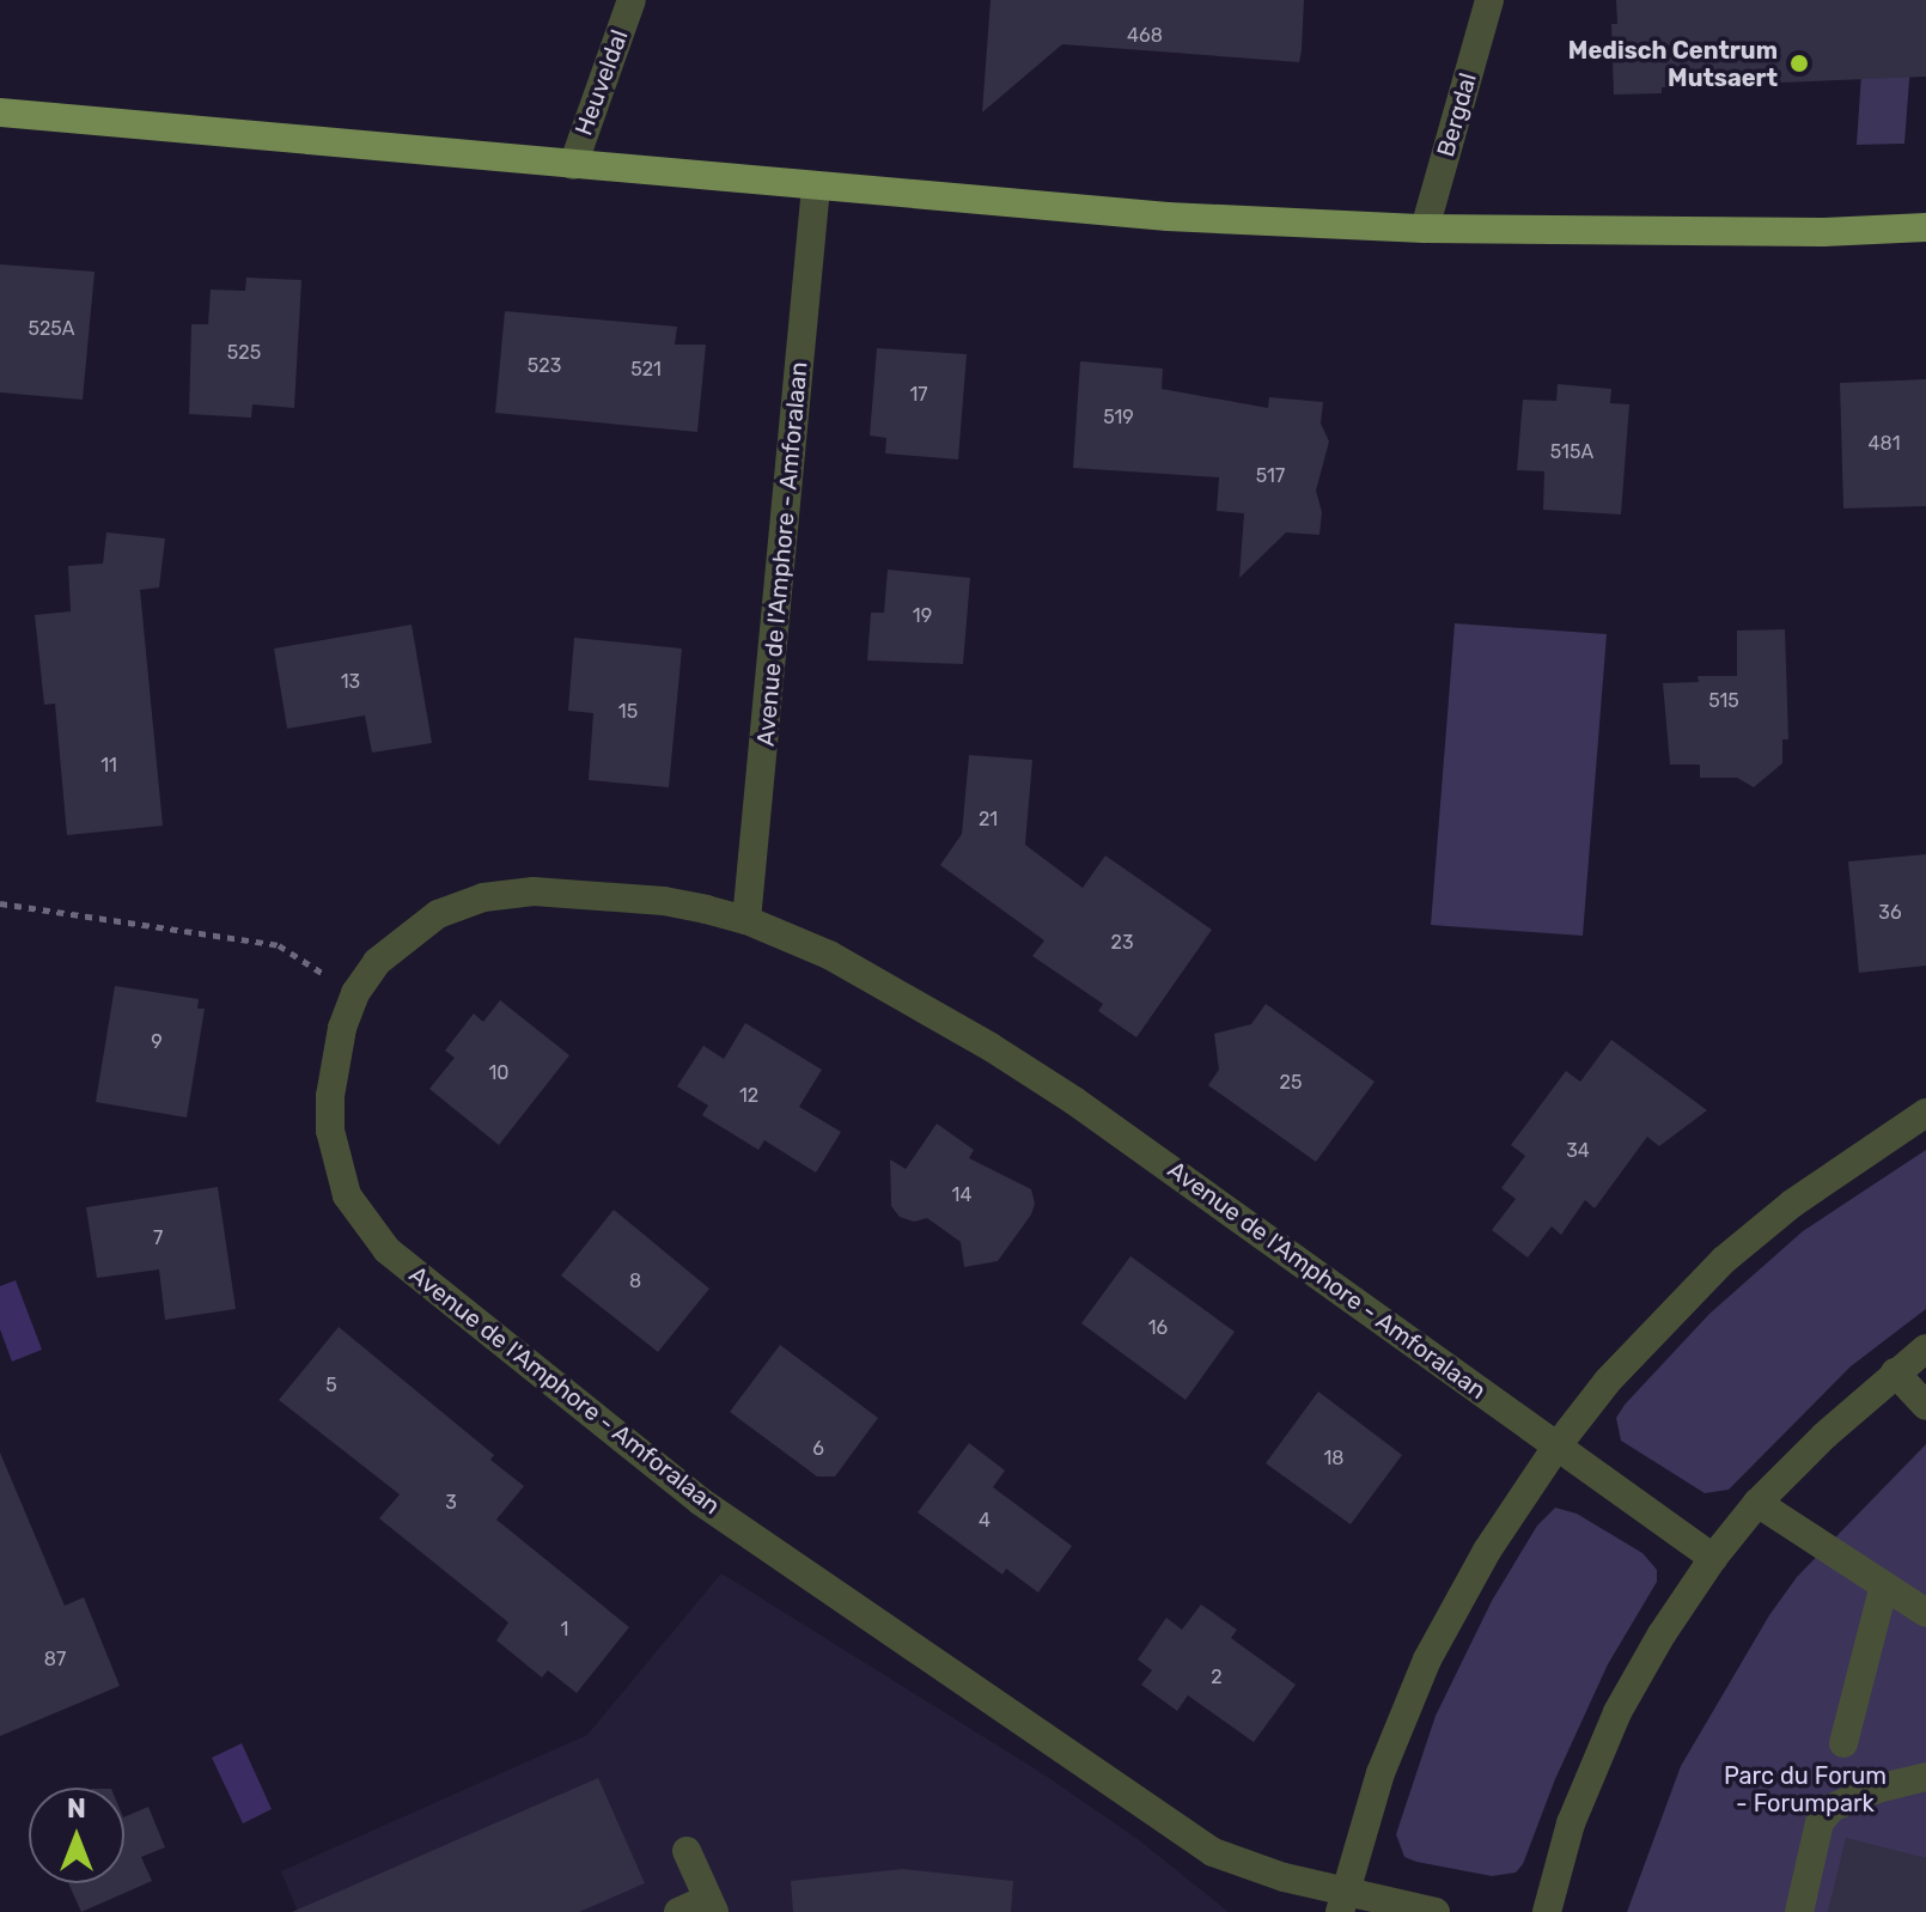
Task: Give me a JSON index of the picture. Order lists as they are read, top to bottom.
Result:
{
  "streets": {
    "street": ["Heuveldal", "Bergdal", "Avenue de l'Amphore - Amforalaan"]
  },
  "parks": ["Parc du Forum - Forumpark"],
  "places": ["Medisch Centrum Mutsaert"],
  "house_numbers": [
    "468",
    "525A",
    "525",
    "523",
    "521",
    "17",
    "519",
    "481",
    "515A",
    "517",
    "19",
    "13",
    "515",
    "15",
    "11",
    "21",
    "36",
    "23",
    "9",
    "10",
    "25",
    "12",
    "34",
    "14",
    "7",
    "8",
    "16",
    "5",
    "6",
    "18",
    "3",
    "4",
    "1",
    "87",
    "2"
  ],
  "north": "top"
}
